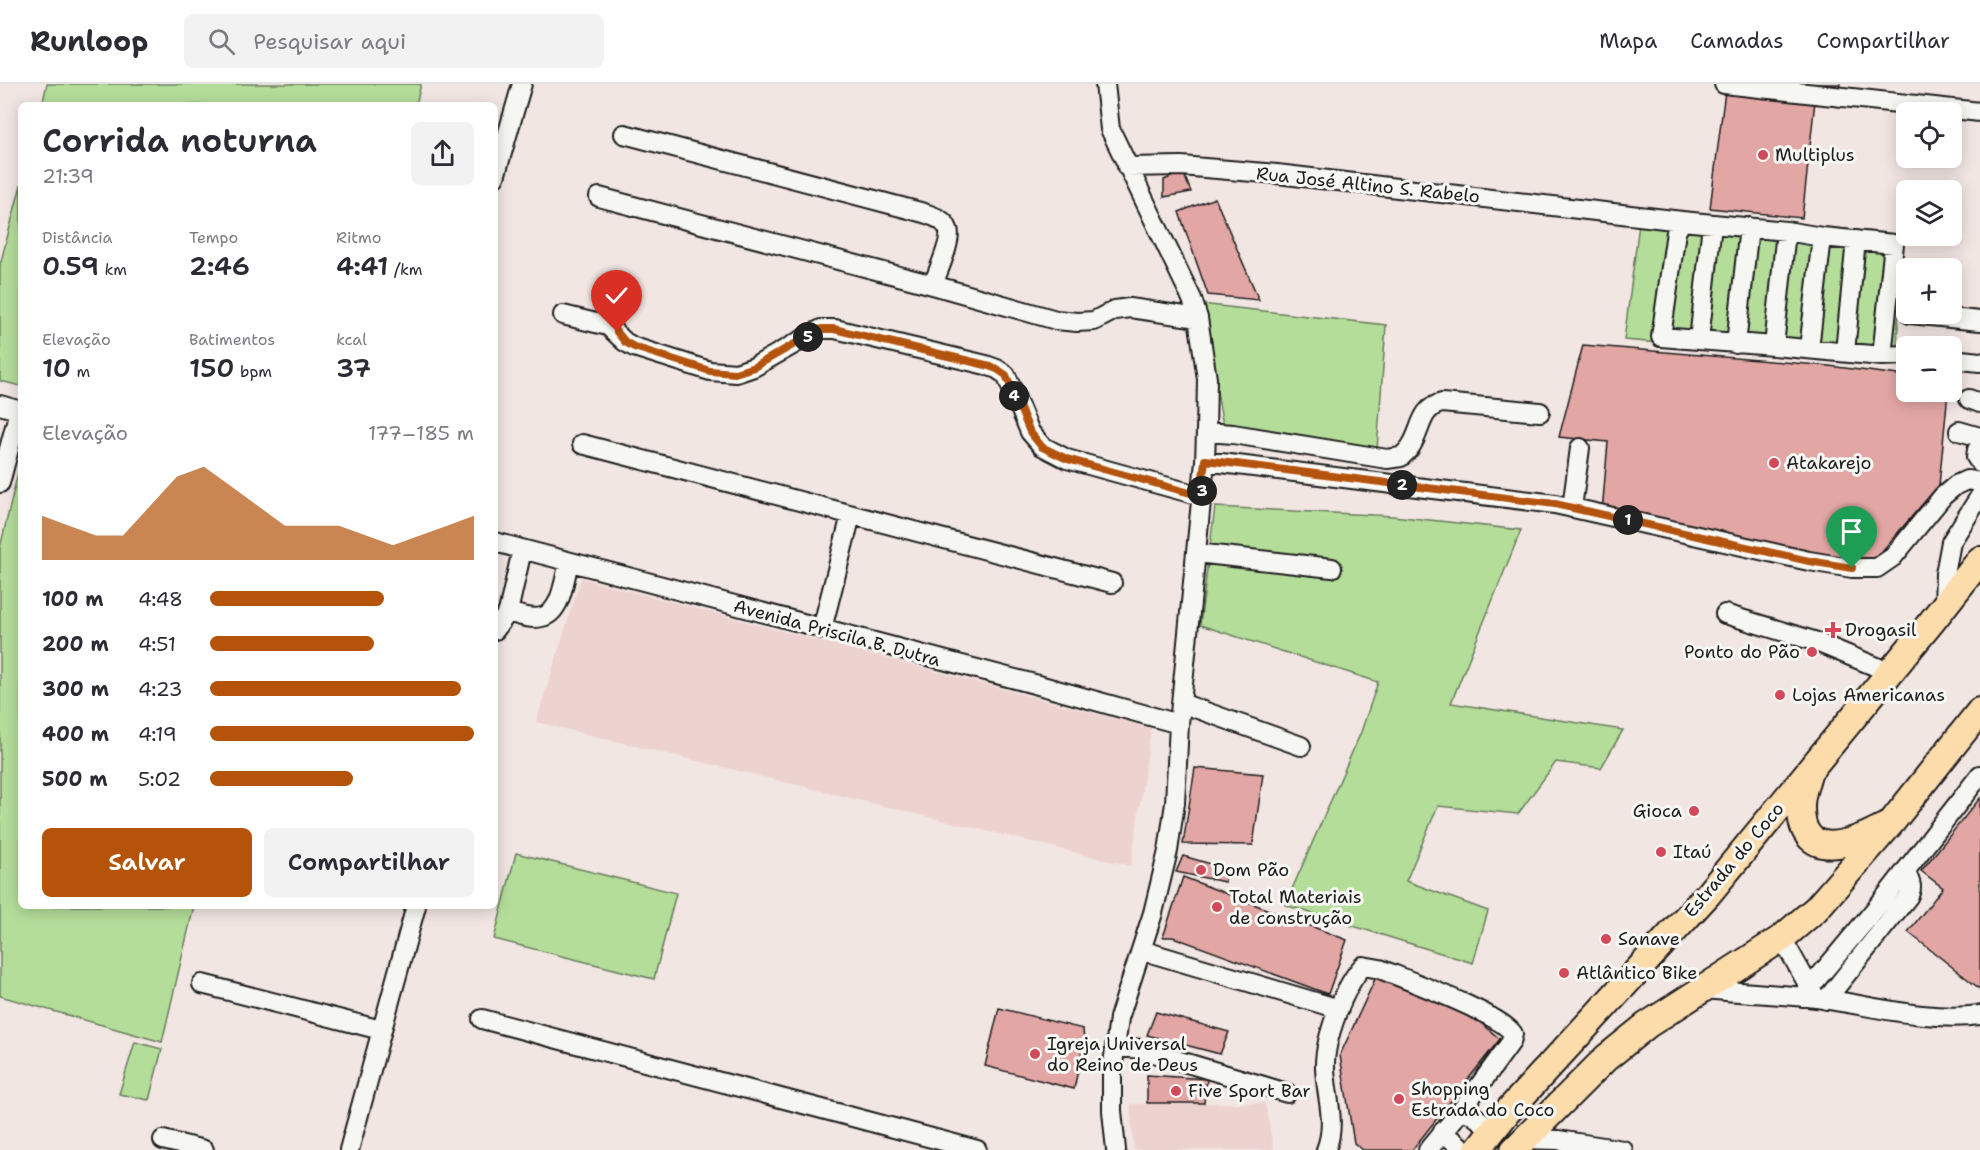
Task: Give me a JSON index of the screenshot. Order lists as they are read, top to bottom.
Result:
{
  "streets": {
    "highway": ["Estrada do Coco"],
    "street": ["Rua José Altino S. Rabelo", "Avenida Priscila B. Dutra"]
  },
  "places": {
    "other": [
      "Multiplus",
      "Atakarejo",
      "Ponto do Pão",
      "Lojas Americanas",
      "Gioca",
      "Itaú",
      "Dom Pão",
      "Total Materiais de construção",
      "Sanave",
      "Atlântico Bike",
      "Igreja Universal do Reino de Deus",
      "Five Sport Bar",
      "Shopping Estrada do Coco"
    ],
    "health": ["Drogasil"]
  },
  "page": {
    "header": "Runloop",
    "search": "Pesquisar aqui",
    "nav": ["Mapa", "Camadas", "Compartilhar"],
    "map_buttons": ["+", "−"],
    "heading": ["Corrida noturna", "21:39"],
    "stats": [
      ["Distância", "0.59 km"],
      ["Tempo", "2:46"],
      ["Ritmo", "4:41 /km"],
      ["Elevação", "10 m"],
      ["Batimentos", "150 bpm"],
      ["kcal", "37"]
    ],
    "pins": [
      "5",
      "4",
      "2",
      "3",
      "1"
    ],
    "chart": ["Elevação", "177–185 m"],
    "list": [
      {
        "name": "100 m",
        "note": "4:48"
      },
      {
        "name": "200 m",
        "note": "4:51"
      },
      {
        "name": "300 m",
        "note": "4:23"
      },
      {
        "name": "400 m",
        "note": "4:19"
      },
      {
        "name": "500 m",
        "note": "5:02"
      }
    ],
    "buttons": ["Salvar", "Compartilhar"]
  }
}
